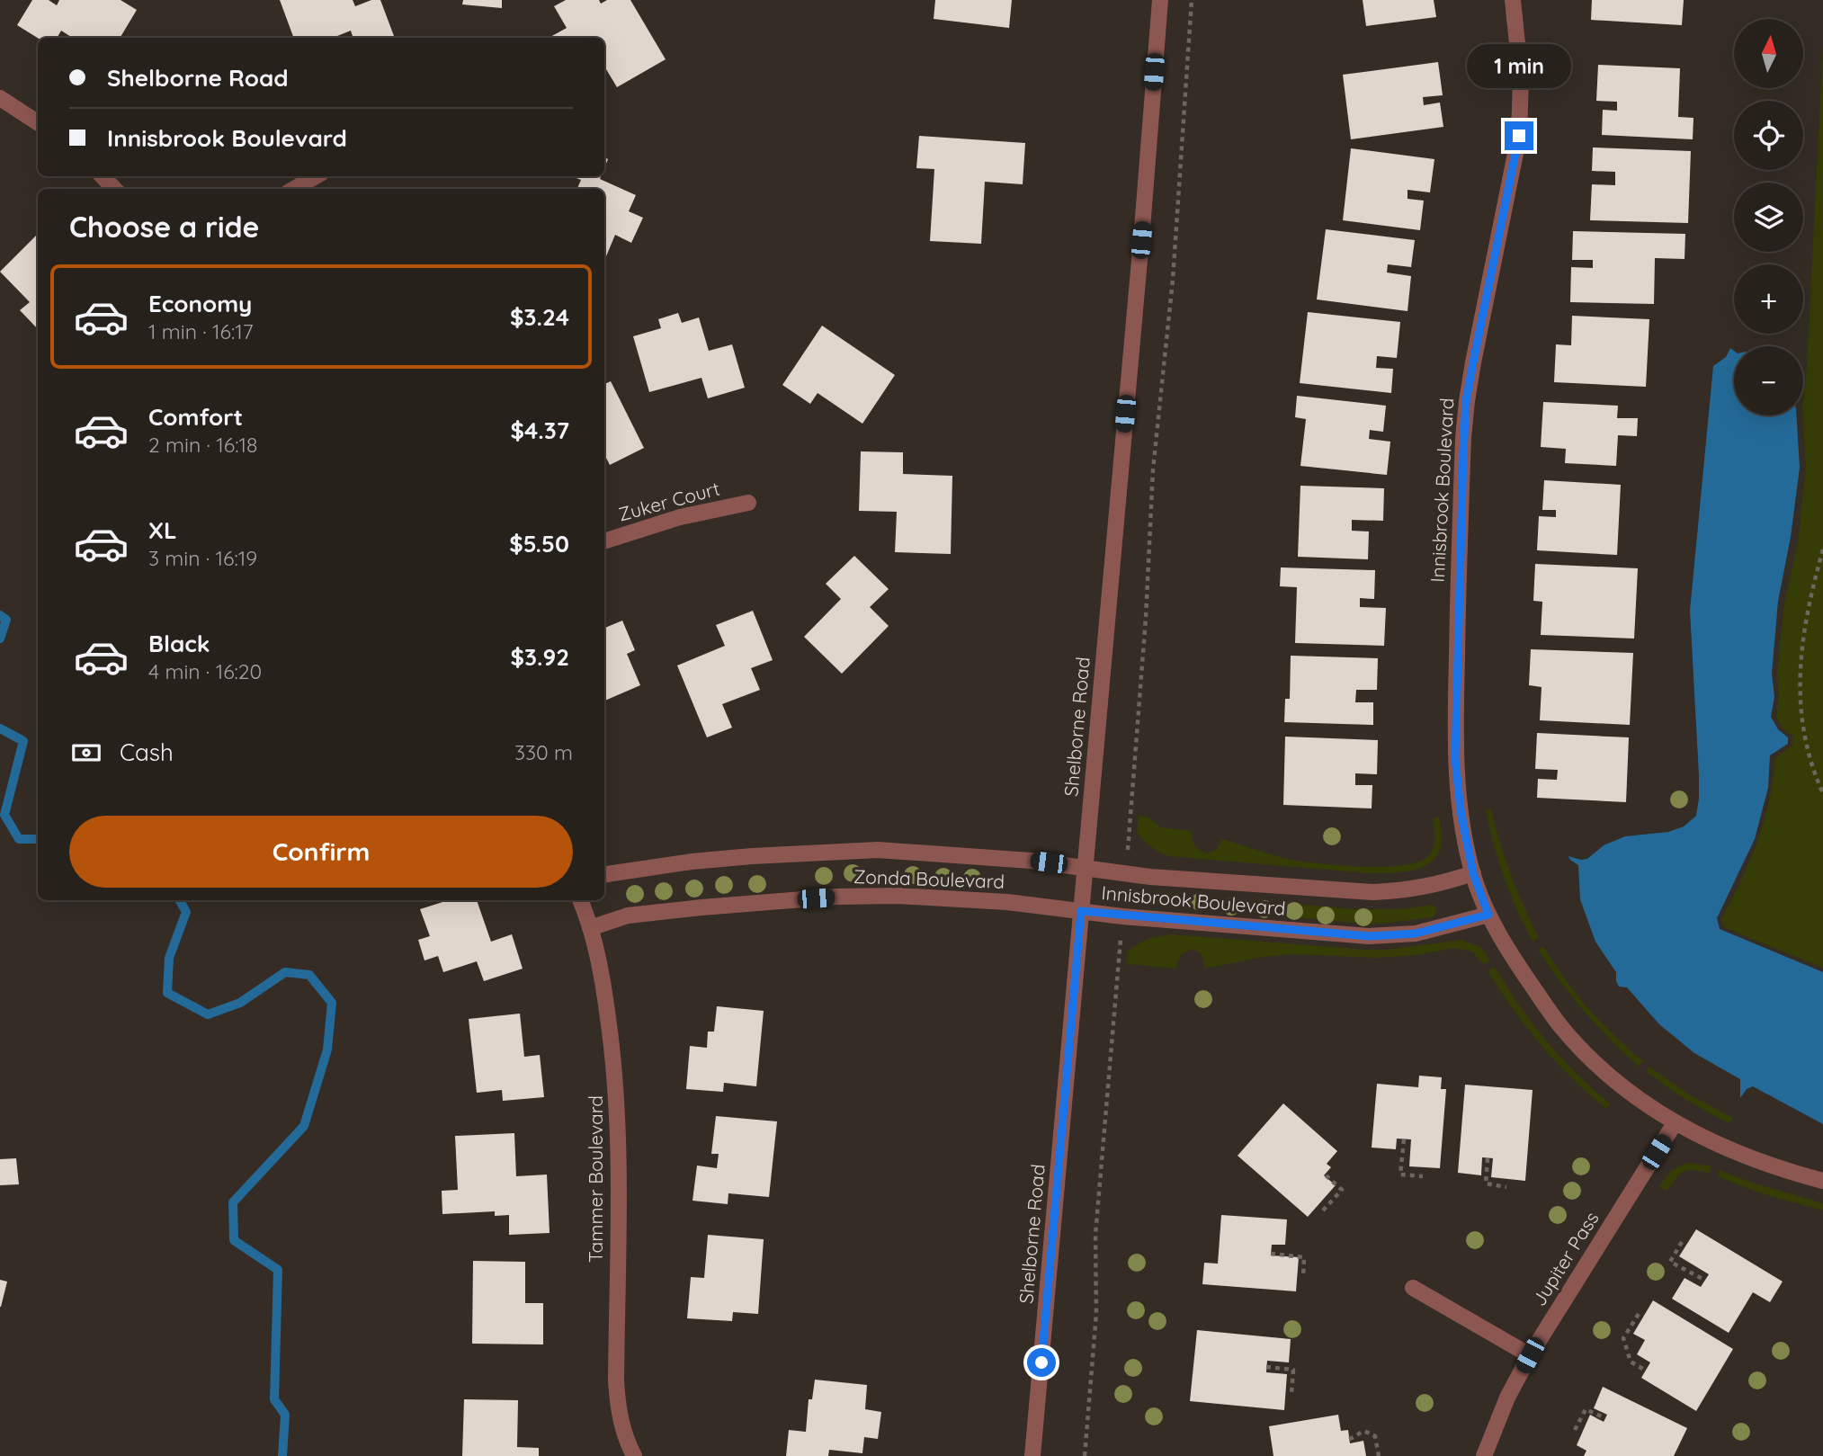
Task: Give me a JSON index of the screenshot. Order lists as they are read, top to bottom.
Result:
{
  "streets": {
    "street": [
      "Innisbrook Boulevard",
      "Zuker Court",
      "Shelborne Road",
      "Zonda Boulevard",
      "Tammer Boulevard",
      "Jupiter Pass"
    ]
  },
  "crossings": [
    ["Innisbrook Boulevard", "Shelborne Road"],
    ["Innisbrook Boulevard", "Zonda Boulevard"],
    ["Innisbrook Boulevard", "Jupiter Pass"],
    ["Shelborne Road", "Zonda Boulevard"],
    ["Zonda Boulevard", "Tammer Boulevard"]
  ],
  "north": "top",
  "page": {
    "map_buttons": ["+", "−"],
    "banner": ["Shelborne Road", "Innisbrook Boulevard"],
    "bubble": "1 min",
    "heading": "Choose a ride",
    "list": [
      {
        "name": "Economy",
        "note": "1 min · 16:17",
        "value": "$3.24"
      },
      {
        "name": "Comfort",
        "note": "2 min · 16:18",
        "value": "$4.37"
      },
      {
        "name": "XL",
        "note": "3 min · 16:19",
        "value": "$5.50"
      },
      {
        "name": "Black",
        "note": "4 min · 16:20",
        "value": "$3.92"
      }
    ],
    "pay": ["Cash", "330 m"],
    "buttons": "Confirm"
  }
}
